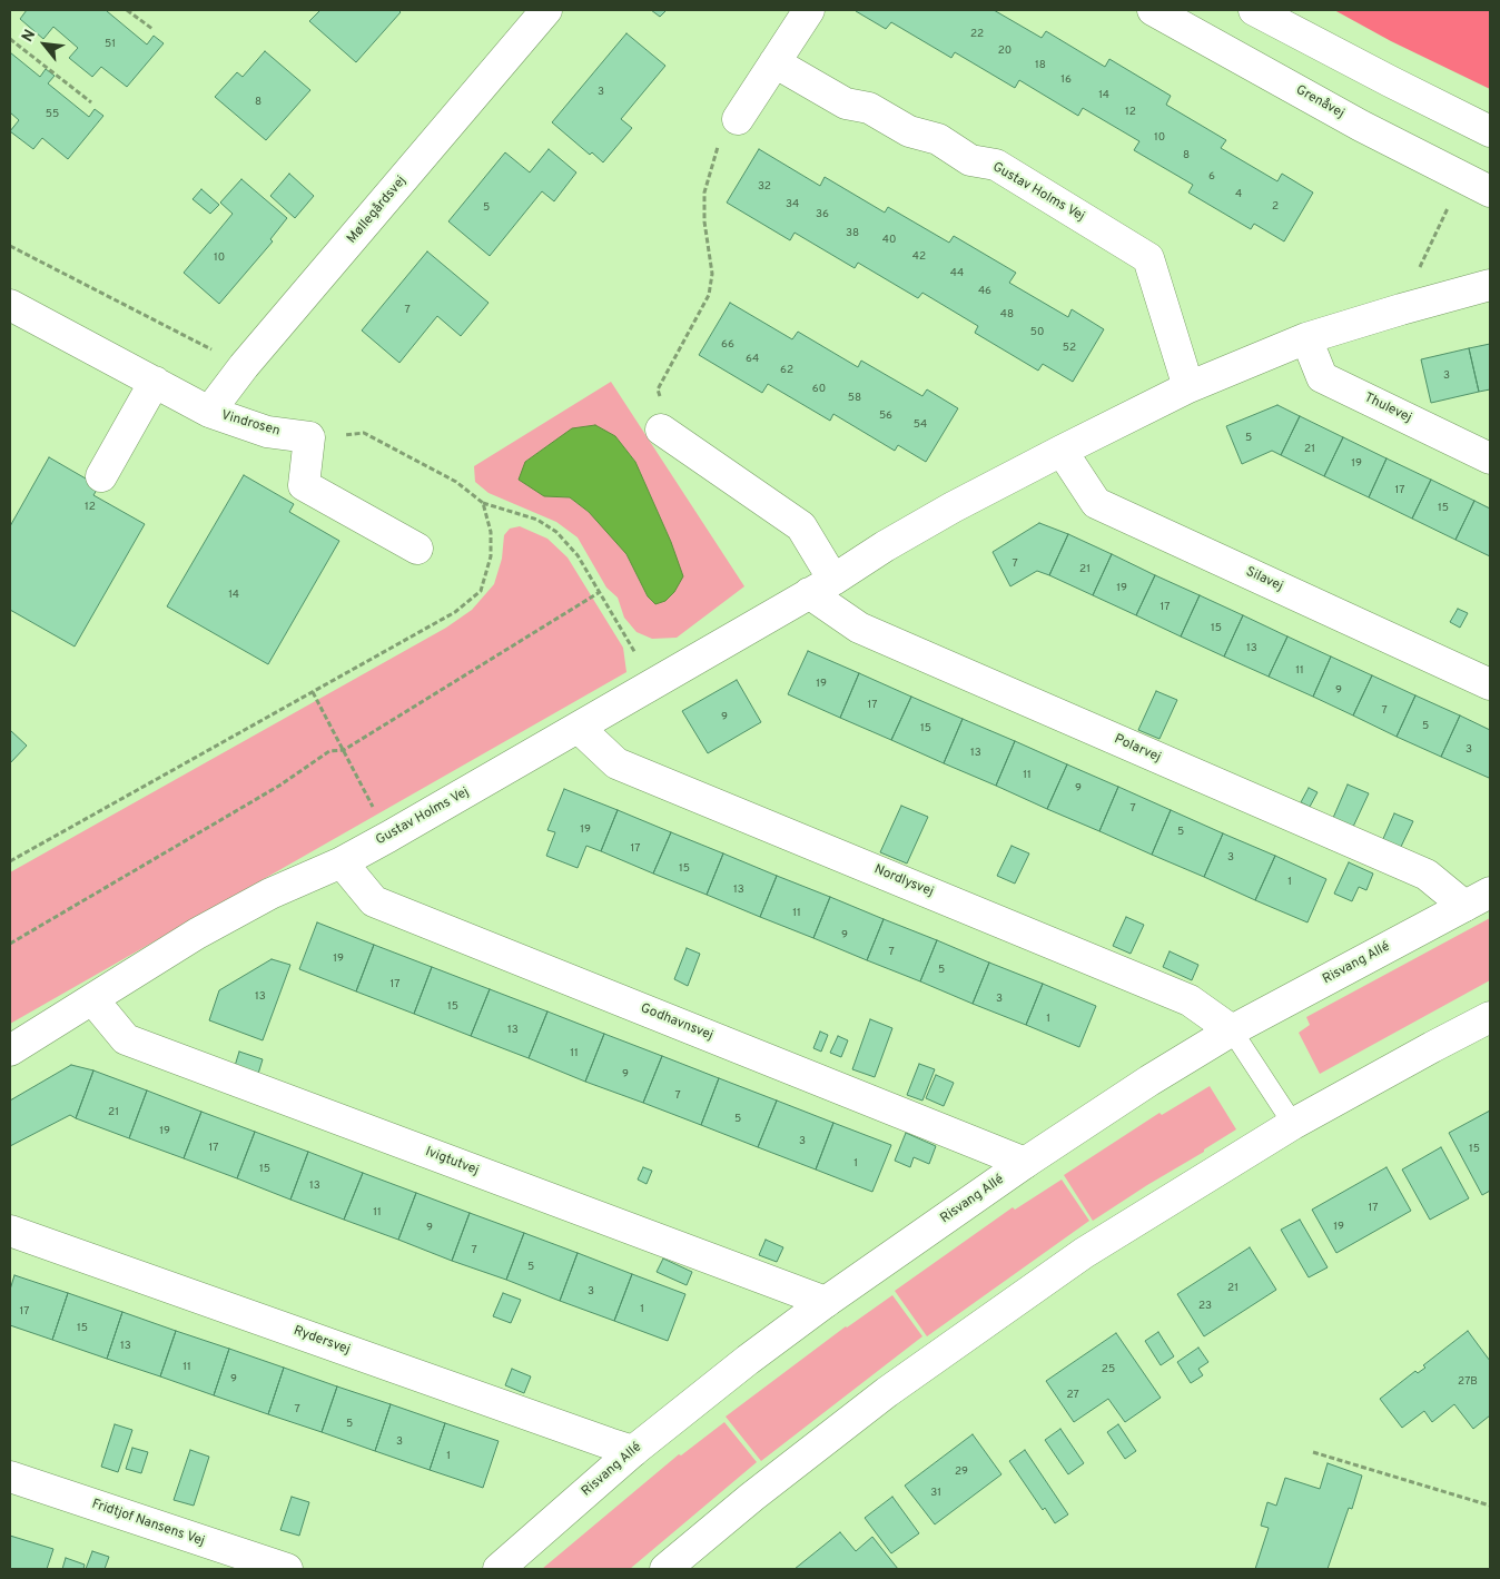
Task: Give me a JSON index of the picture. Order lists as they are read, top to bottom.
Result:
{
  "streets": {
    "street": [
      "Grenåvej",
      "Gustav Holms Vej",
      "Møllegårdsvej",
      "Thulevej",
      "Vindrosen",
      "Silavej",
      "Polarvej",
      "Nordlysvej",
      "Risvang Allé",
      "Godhavnsvej",
      "Ivigtutvej",
      "Rydersvej",
      "Fridtjof Nansens Vej"
    ]
  },
  "crossings": [
    ["Gustav Holms Vej", "Thulevej"],
    ["Gustav Holms Vej", "Silavej"],
    ["Gustav Holms Vej", "Polarvej"],
    ["Gustav Holms Vej", "Nordlysvej"],
    ["Gustav Holms Vej", "Godhavnsvej"],
    ["Gustav Holms Vej", "Ivigtutvej"],
    ["Møllegårdsvej", "Vindrosen"],
    ["Polarvej", "Risvang Allé"],
    ["Nordlysvej", "Risvang Allé"],
    ["Risvang Allé", "Godhavnsvej"],
    ["Risvang Allé", "Ivigtutvej"],
    ["Risvang Allé", "Rydersvej"]
  ],
  "house_numbers": [
    "22",
    "51",
    "20",
    "18",
    "16",
    "3",
    "14",
    "8",
    "12",
    "55",
    "10",
    "8",
    "6",
    "32",
    "4",
    "34",
    "2",
    "5",
    "36",
    "38",
    "40",
    "42",
    "10",
    "44",
    "46",
    "7",
    "48",
    "50",
    "66",
    "52",
    "64",
    "62",
    "3",
    "60",
    "58",
    "56",
    "54",
    "5",
    "21",
    "19",
    "17",
    "12",
    "15",
    "7",
    "21",
    "19",
    "14",
    "17",
    "15",
    "13",
    "11",
    "19",
    "9",
    "17",
    "7",
    "9",
    "5",
    "15",
    "3",
    "13",
    "11",
    "9",
    "7",
    "19",
    "5",
    "17",
    "3",
    "15",
    "1",
    "13",
    "11",
    "9",
    "7",
    "19",
    "5",
    "17",
    "13",
    "3",
    "15",
    "1",
    "13",
    "11",
    "9",
    "7",
    "21",
    "5",
    "19",
    "3",
    "17",
    "15",
    "1",
    "15",
    "13",
    "17",
    "11",
    "19",
    "9",
    "7",
    "5",
    "21",
    "3",
    "23",
    "1",
    "17",
    "15",
    "13",
    "11",
    "25",
    "9",
    "27B",
    "27",
    "7",
    "5",
    "3",
    "1",
    "29",
    "31"
  ],
  "north": "top left"
}
